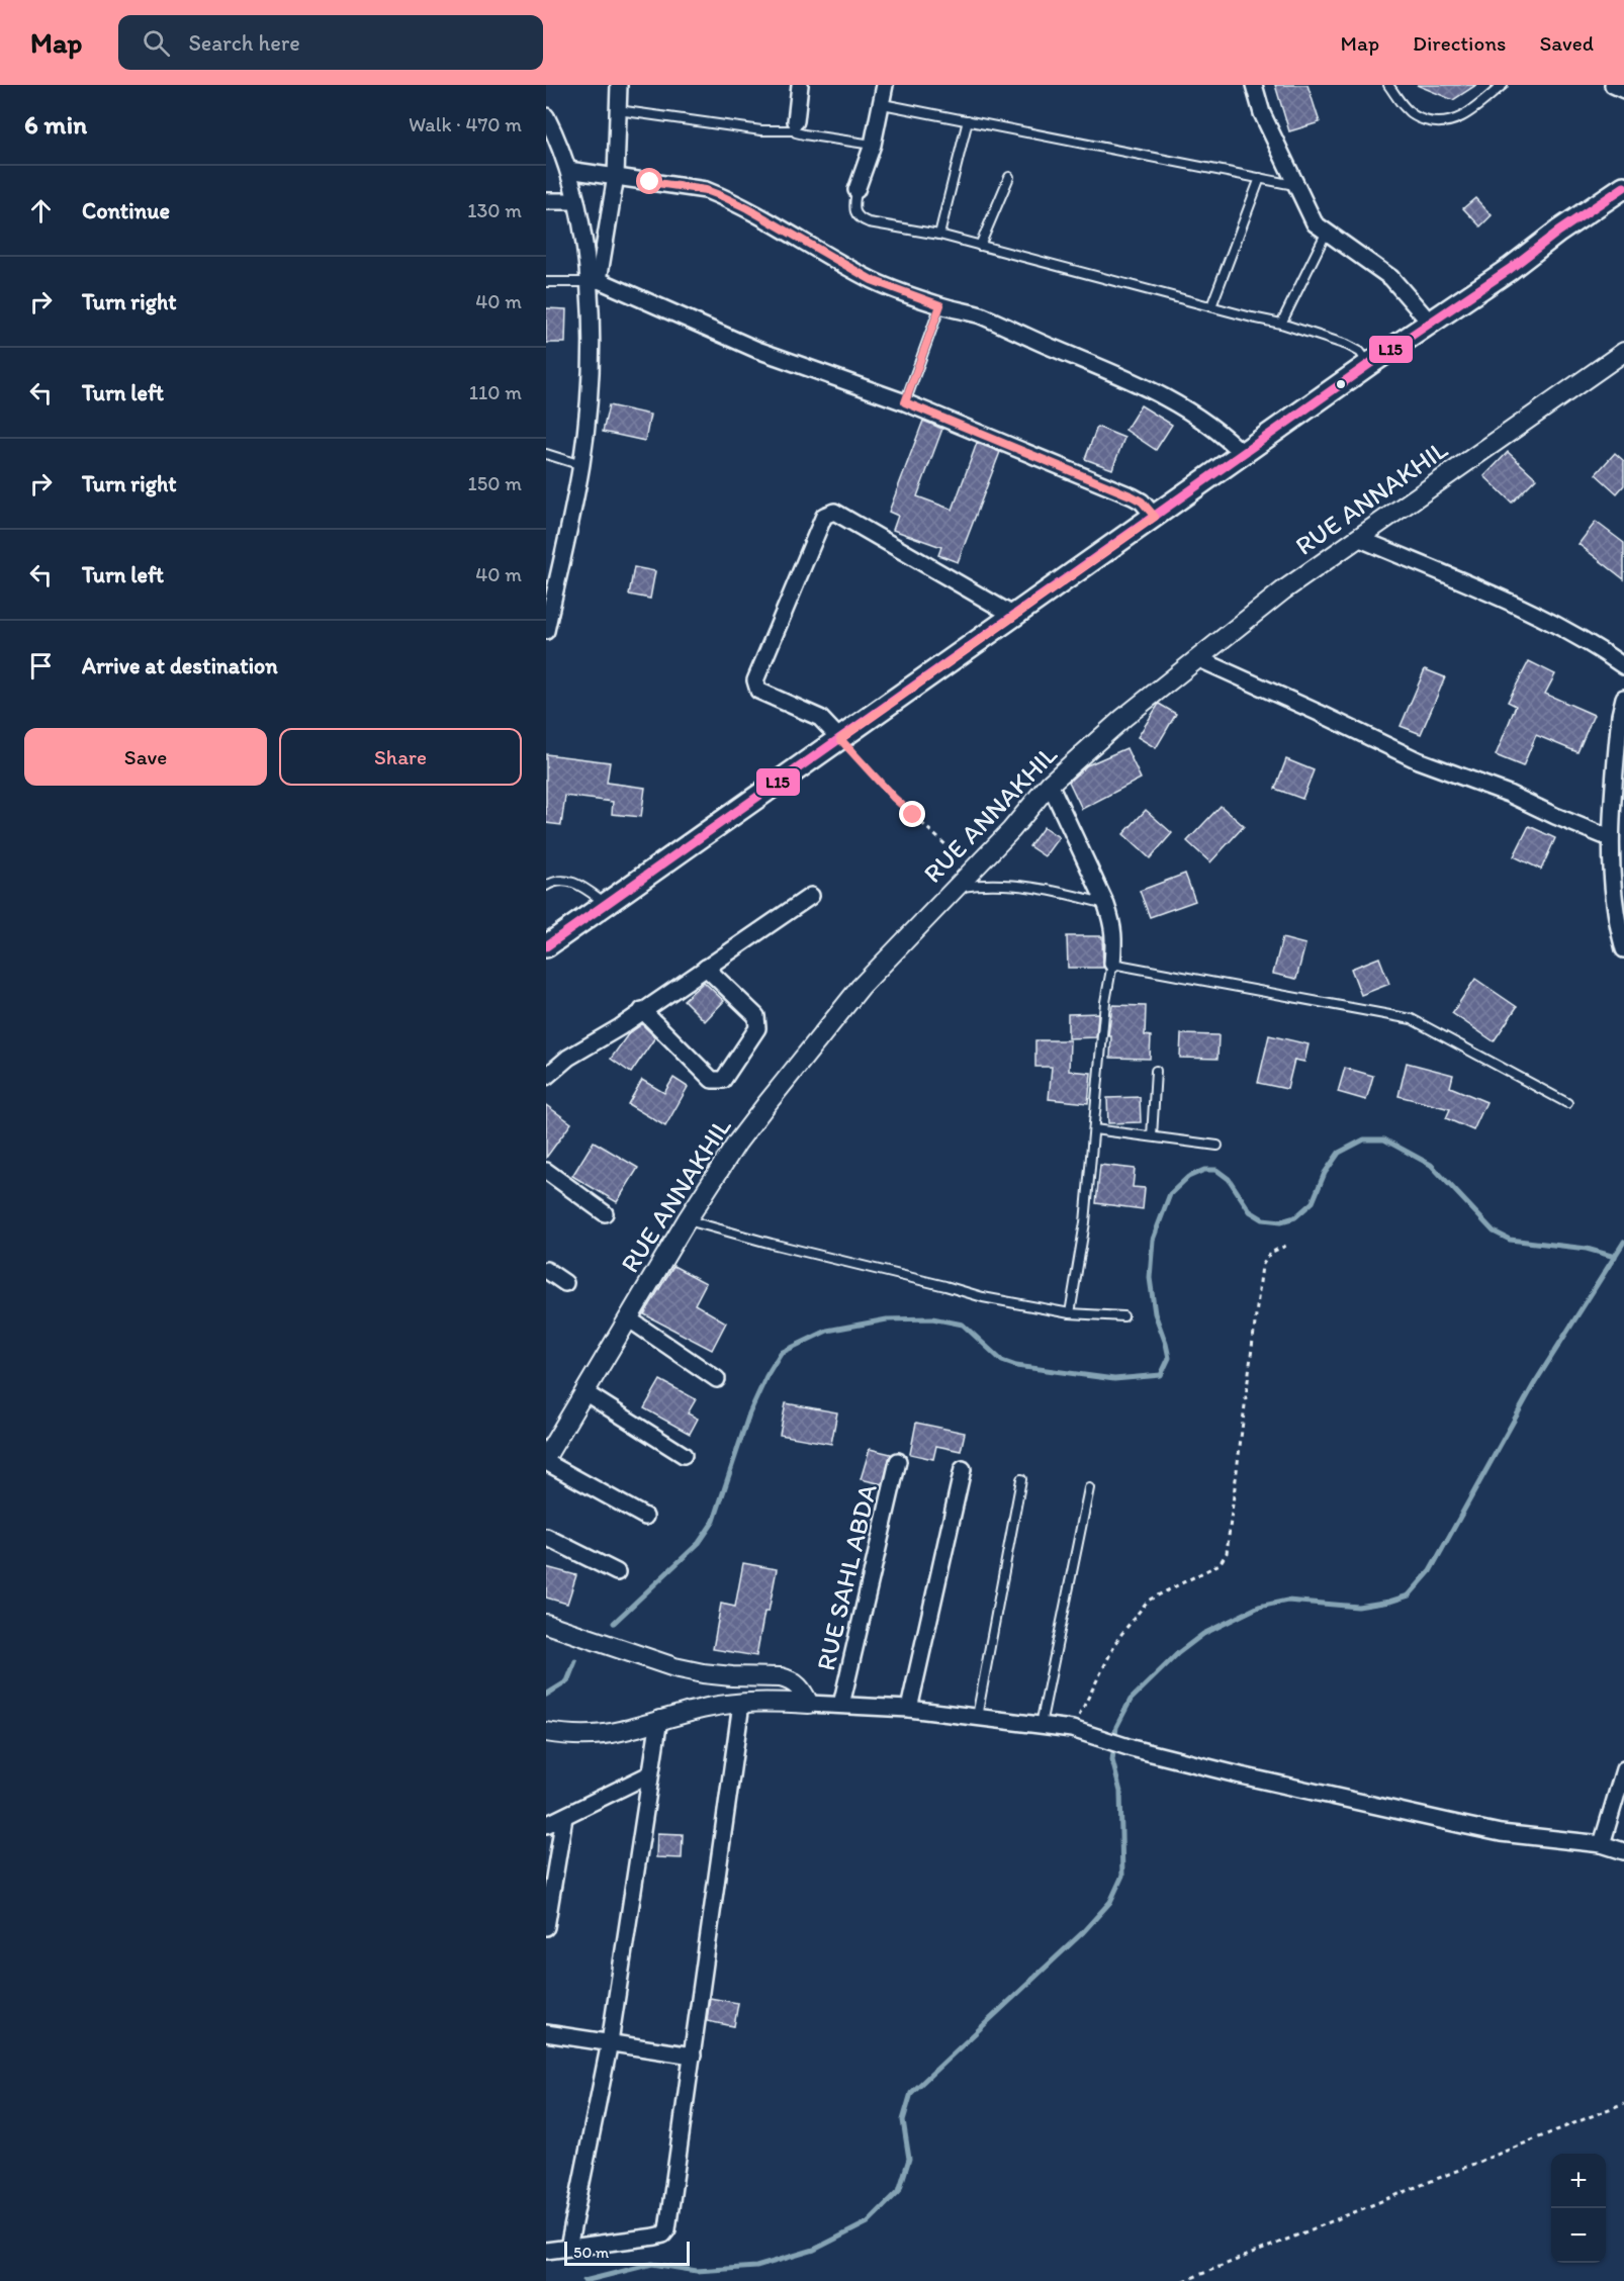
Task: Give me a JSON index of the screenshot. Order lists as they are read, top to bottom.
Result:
{
  "streets": {
    "street": ["RUE ANNAKHIL", "RUE SAHL ABDA"]
  },
  "lines": ["transit line L15"],
  "scale_bar": "50 m",
  "page": {
    "header": "Map",
    "search": "Search here",
    "nav": ["Map", "Directions", "Saved"],
    "heading": ["6 min", "Walk · 470 m"],
    "list": [
      ["Continue", "130 m"],
      ["Turn right", "40 m"],
      ["Turn left", "110 m"],
      ["Turn right", "150 m"],
      ["Turn left", "40 m"],
      "Arrive at destination"
    ],
    "buttons": ["Save", "Share"],
    "map_buttons": ["+", "−"],
    "scale": "50 m"
  }
}
